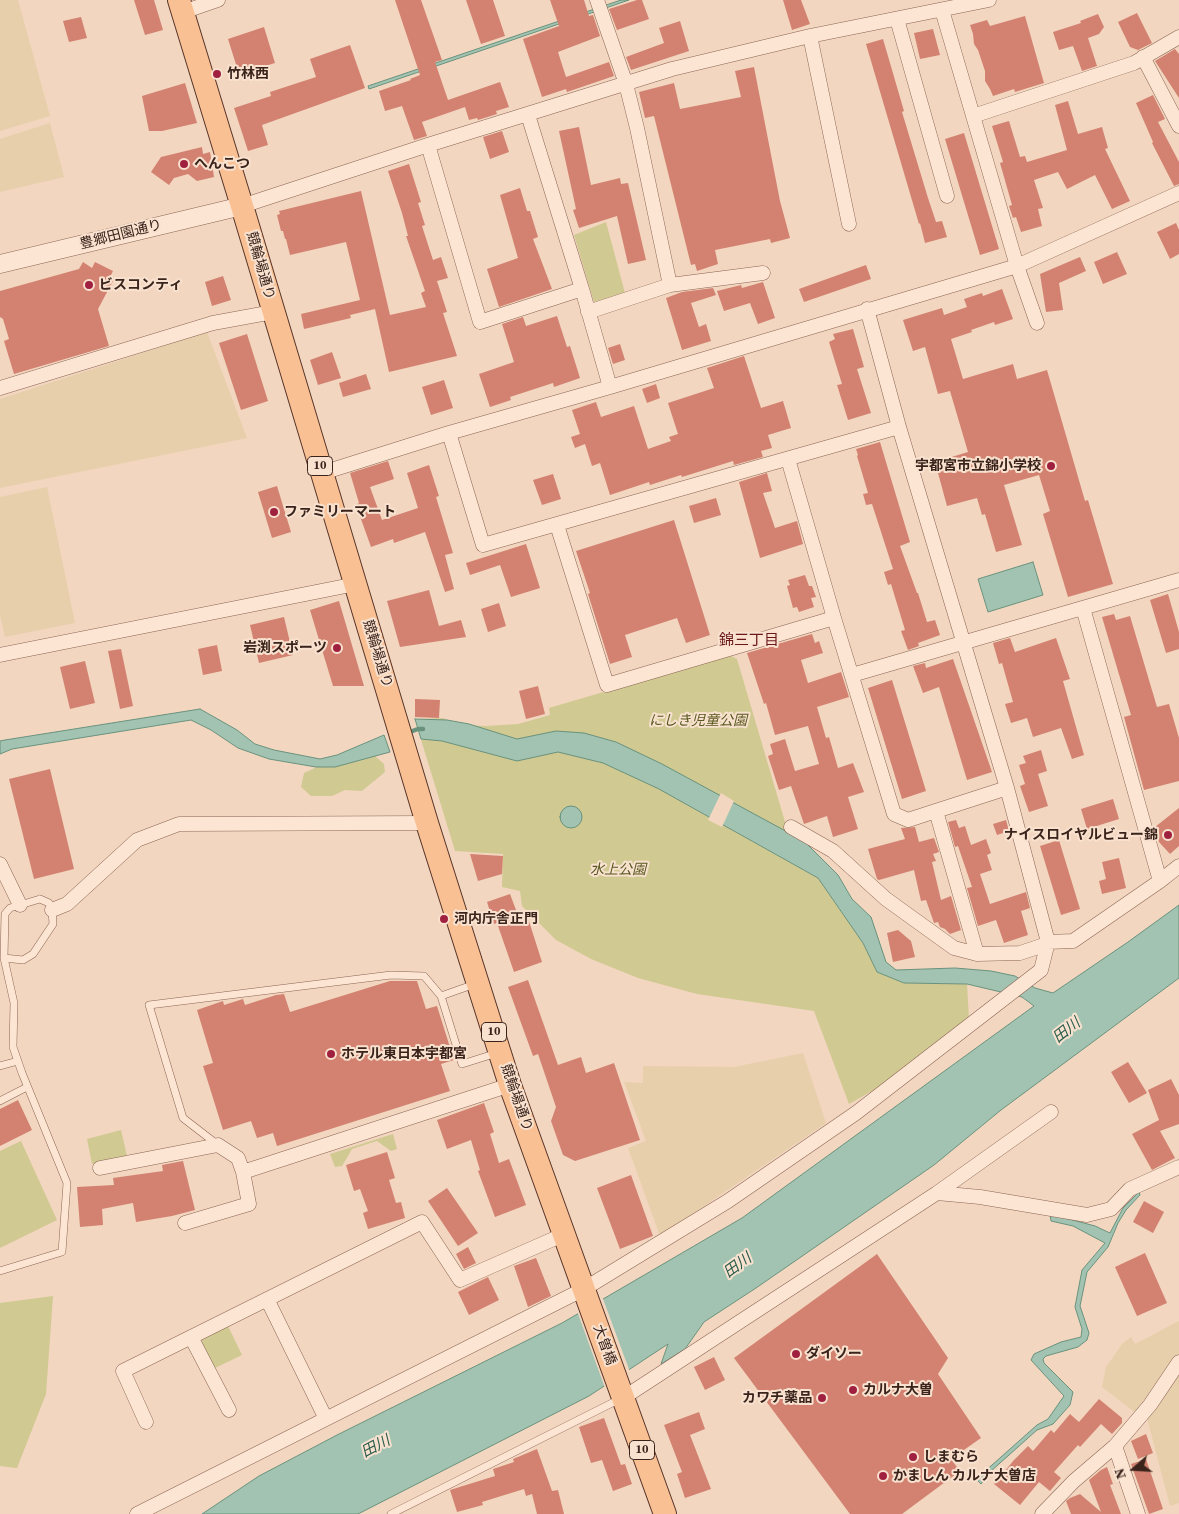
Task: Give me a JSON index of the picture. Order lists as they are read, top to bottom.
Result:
{
  "streets": {
    "main road": ["競輪場通り", "10", "大曽橋"],
    "street": ["豊郷田園通り"]
  },
  "crossings": [
    ["豊郷田園通り", "競輪場通り"],
    ["競輪場通り", "大曽橋"],
    ["10", "大曽橋"]
  ],
  "districts": ["錦三丁目"],
  "water": ["田川"],
  "parks": ["にしき児童公園", "水上公園"],
  "places": [
    "竹林西",
    "へんこつ",
    "ビスコンティ",
    "宇都宮市立錦小学校",
    "ファミリーマート",
    "岩渕スポーツ",
    "ナイスロイヤルビュー錦",
    "河内庁舎正門",
    "ホテル東日本宇都宮",
    "ダイソー",
    "カルナ大曽",
    "カワチ薬品",
    "しまむら",
    "かましん カルナ大曽店"
  ],
  "north": "left"
}
